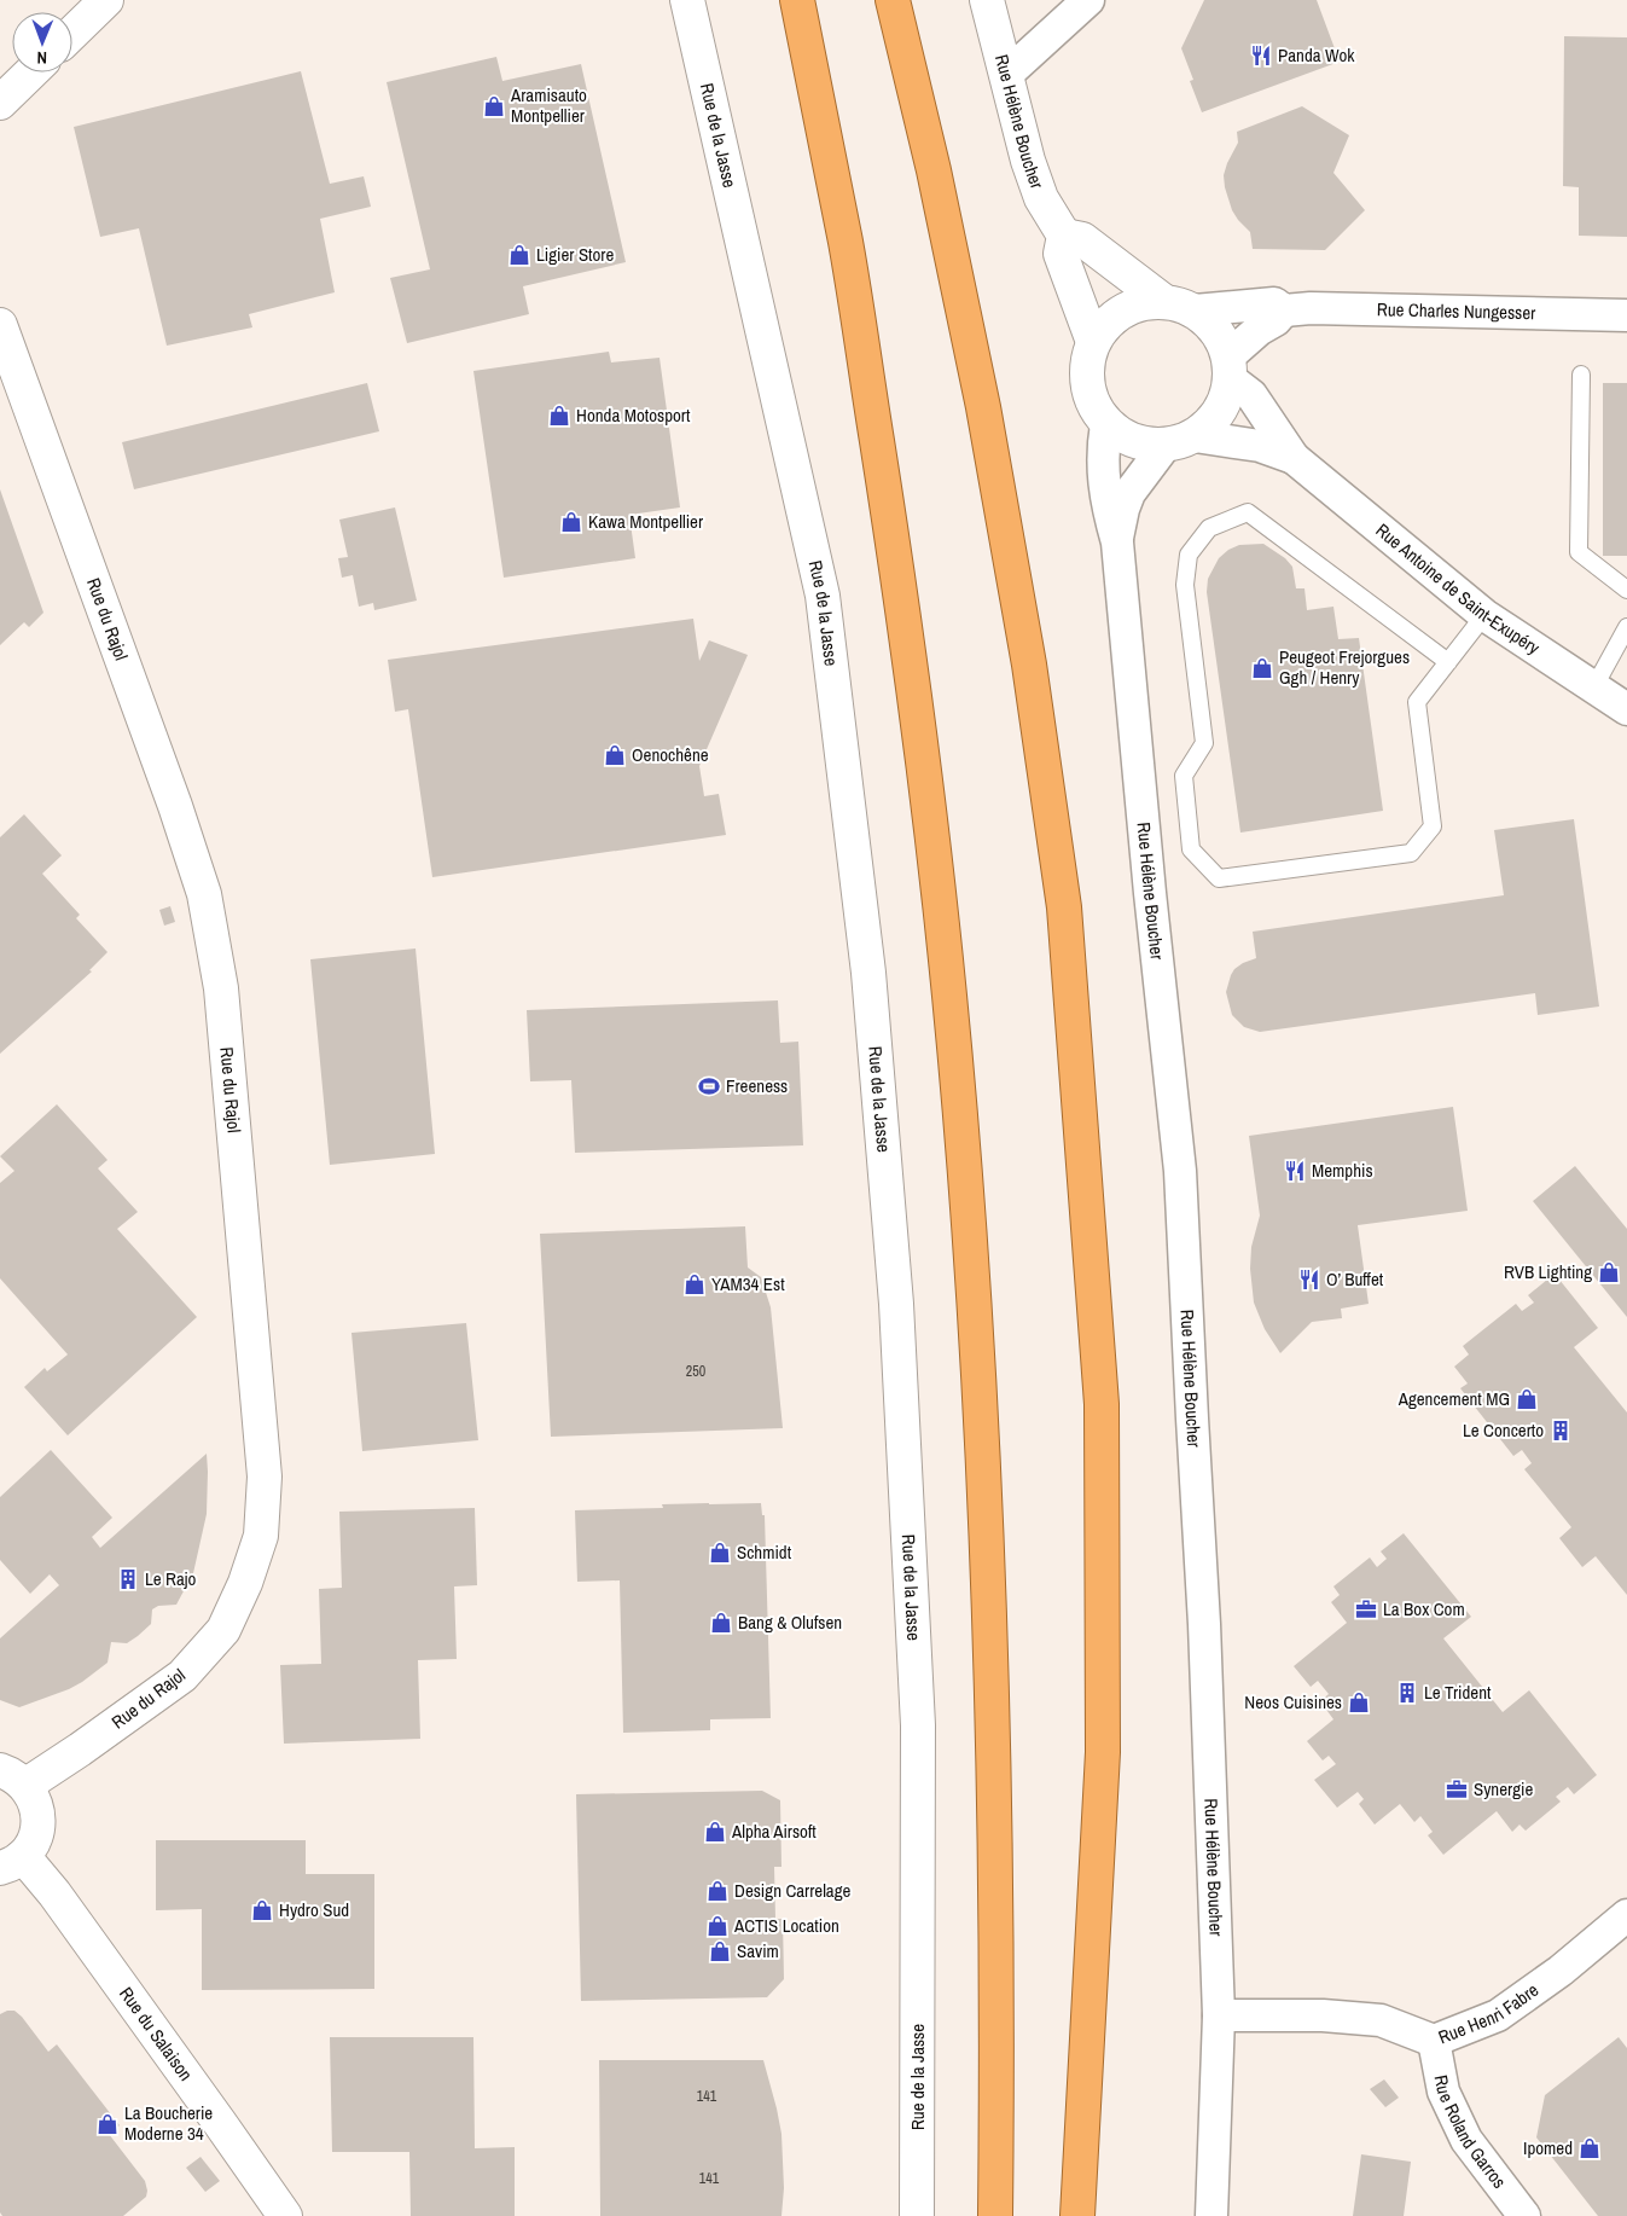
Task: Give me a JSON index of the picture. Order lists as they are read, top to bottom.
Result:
{
  "streets": {
    "street": [
      "Rue Hélène Boucher",
      "Rue de la Jasse",
      "Rue Charles Nungesser",
      "Rue Antoine de Saint-Exupéry",
      "Rue du Rajol",
      "Rue Henri Fabre",
      "Rue du Salaison",
      "Rue Roland Garros"
    ]
  },
  "crossings": [
    ["Rue Hélène Boucher", "Rue Charles Nungesser"],
    ["Rue Hélène Boucher", "Rue Antoine de Saint-Exupéry"],
    ["Rue Hélène Boucher", "Rue Henri Fabre"],
    ["Rue Charles Nungesser", "Rue Antoine de Saint-Exupéry"],
    ["Rue Henri Fabre", "Rue Roland Garros"]
  ],
  "places": {
    "restaurant": ["Panda Wok", "Memphis", "O’ Buffet"],
    "shop": [
      "Aramisauto Montpellier",
      "Ligier Store",
      "Honda Motosport",
      "Kawa Montpellier",
      "Peugeot Frejorgues Ggh / Henry",
      "Oenochêne",
      "RVB Lighting",
      "YAM34 Est",
      "Agencement MG",
      "Schmidt",
      "Bang & Olufsen",
      "Neos Cuisines",
      "Alpha Airsoft",
      "Design Carrelage",
      "Hydro Sud",
      "ACTIS Location",
      "Savim",
      "La Boucherie Moderne 34",
      "Ipomed"
    ],
    "sports": ["Freeness"],
    "building": ["Le Concerto", "Le Rajo", "Le Trident"],
    "office": ["La Box Com", "Synergie"]
  },
  "house_numbers": ["250", "141", "141"],
  "north": "bottom"
}
